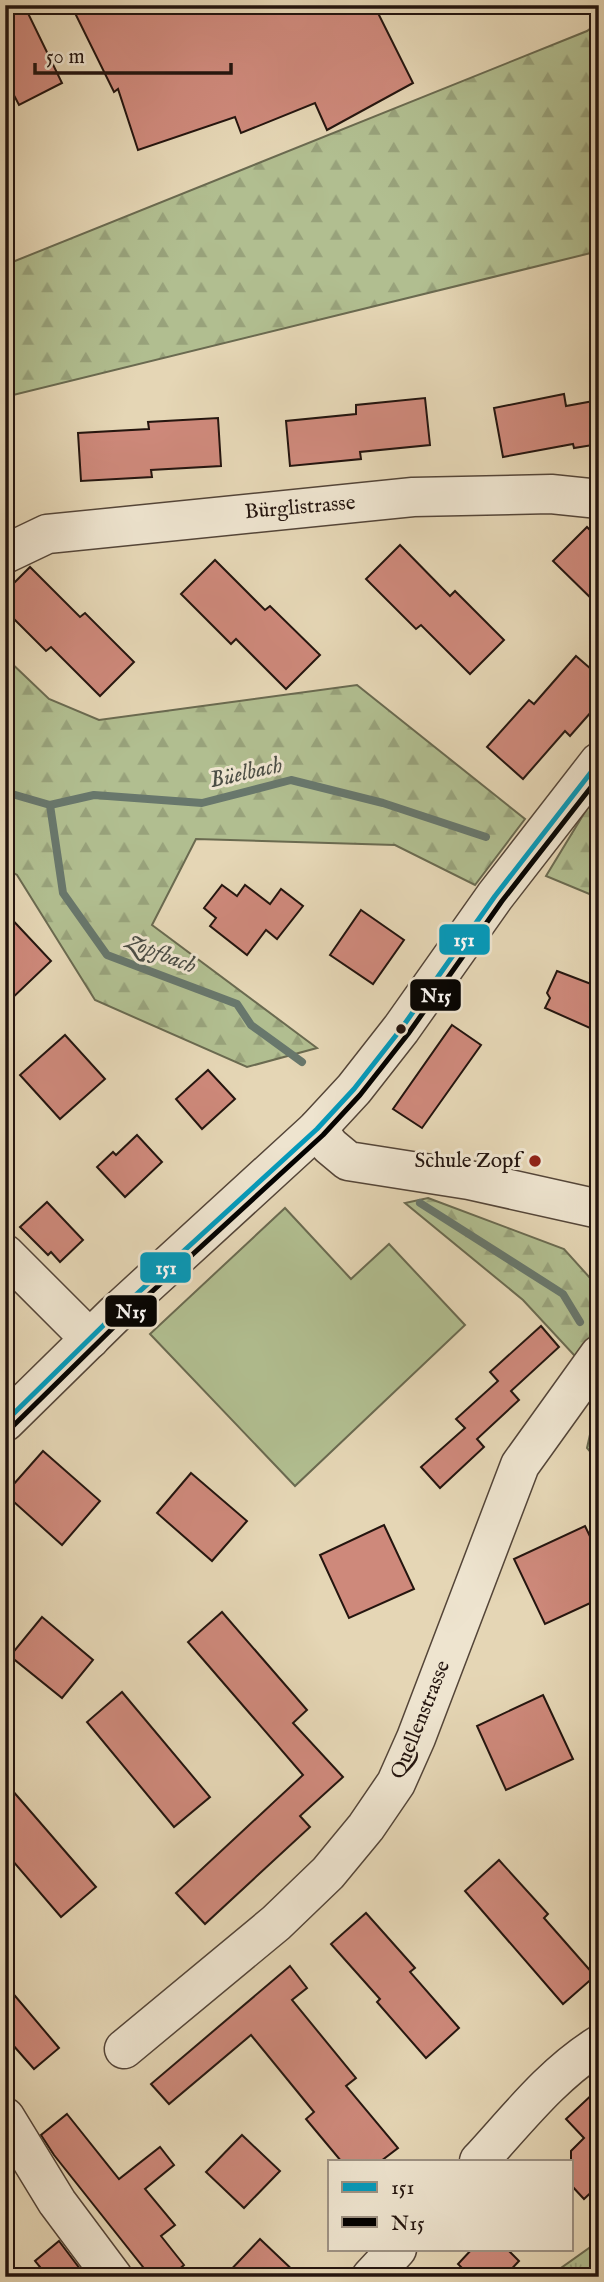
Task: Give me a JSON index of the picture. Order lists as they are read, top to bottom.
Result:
{
  "streets": {
    "street": ["Bürglistrasse", "Quellenstrasse"]
  },
  "water": ["Büelbach", "Zopfbach"],
  "places": ["Schule Zopf"],
  "lines": ["transit line 151", "transit line N15"],
  "legend": ["151", "N15"],
  "scale_bar": "50 m"
}
